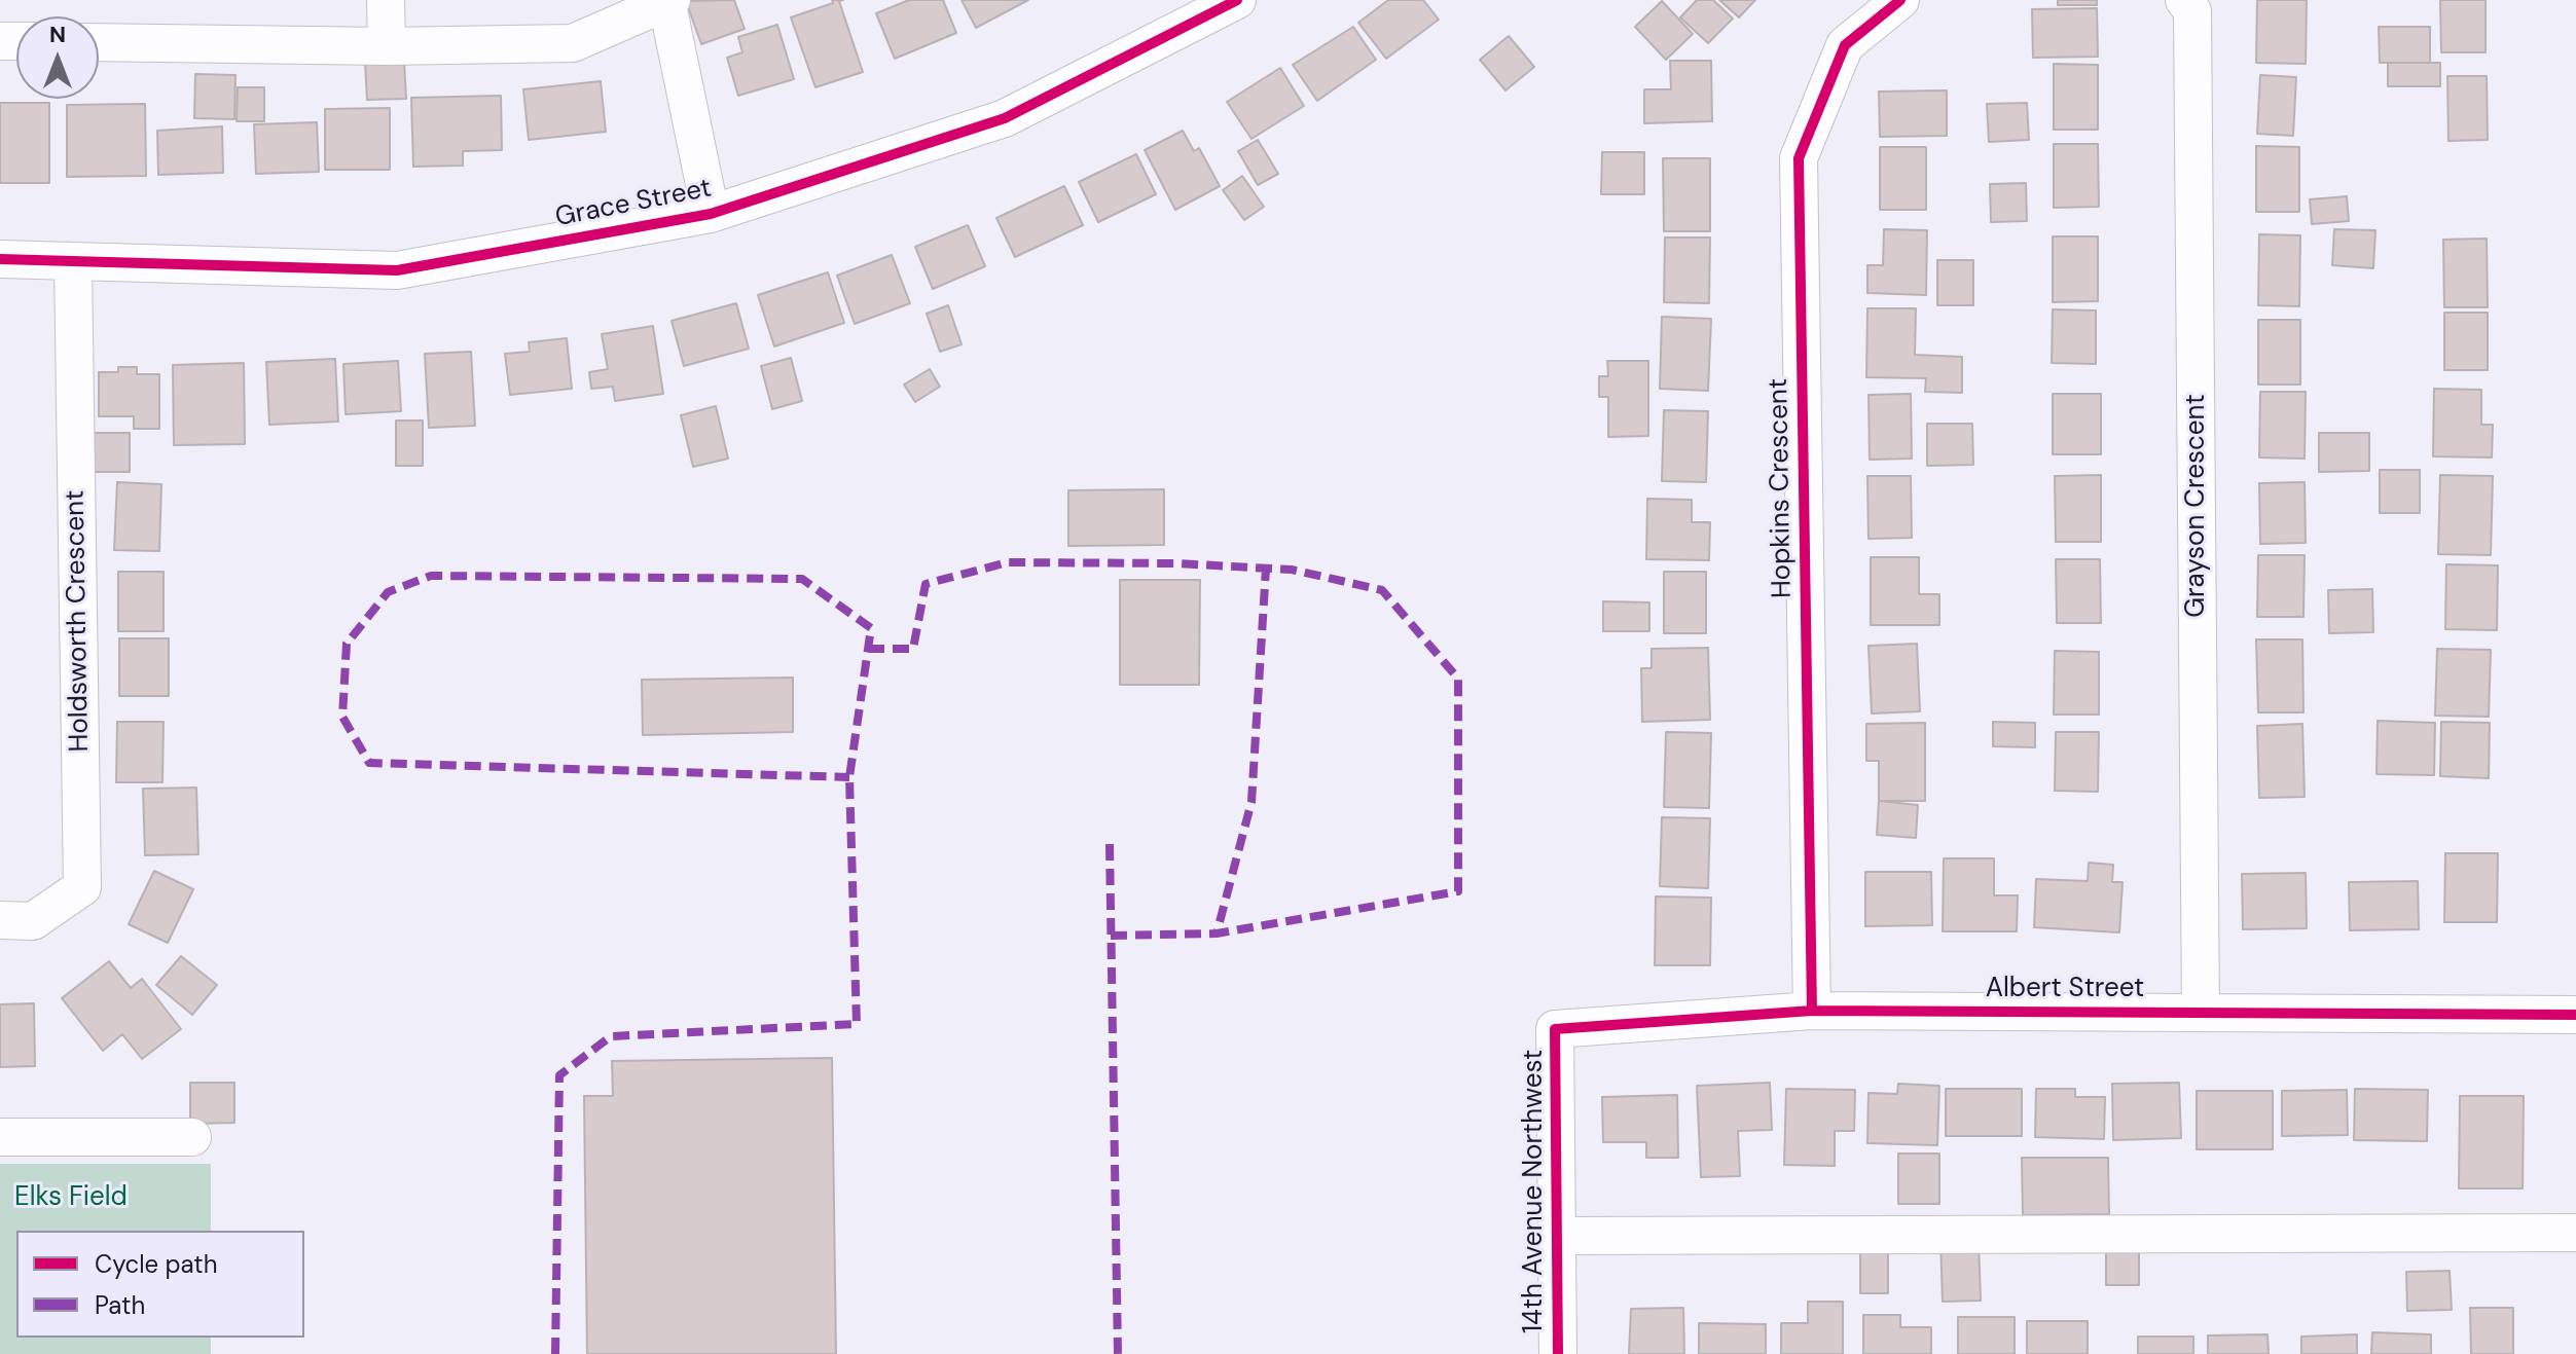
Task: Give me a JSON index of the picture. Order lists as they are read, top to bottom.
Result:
{
  "streets": {
    "street": [
      "Grace Street",
      "Hopkins Crescent",
      "Grayson Crescent",
      "Holdsworth Crescent",
      "Albert Street",
      "14th Avenue Northwest"
    ]
  },
  "crossings": [
    ["Grace Street", "Holdsworth Crescent"],
    ["Hopkins Crescent", "Albert Street"],
    ["Grayson Crescent", "Albert Street"],
    ["Albert Street", "14th Avenue Northwest"]
  ],
  "parks": ["Elks Field"],
  "legend": ["Cycle path", "Path"],
  "north": "top"
}
